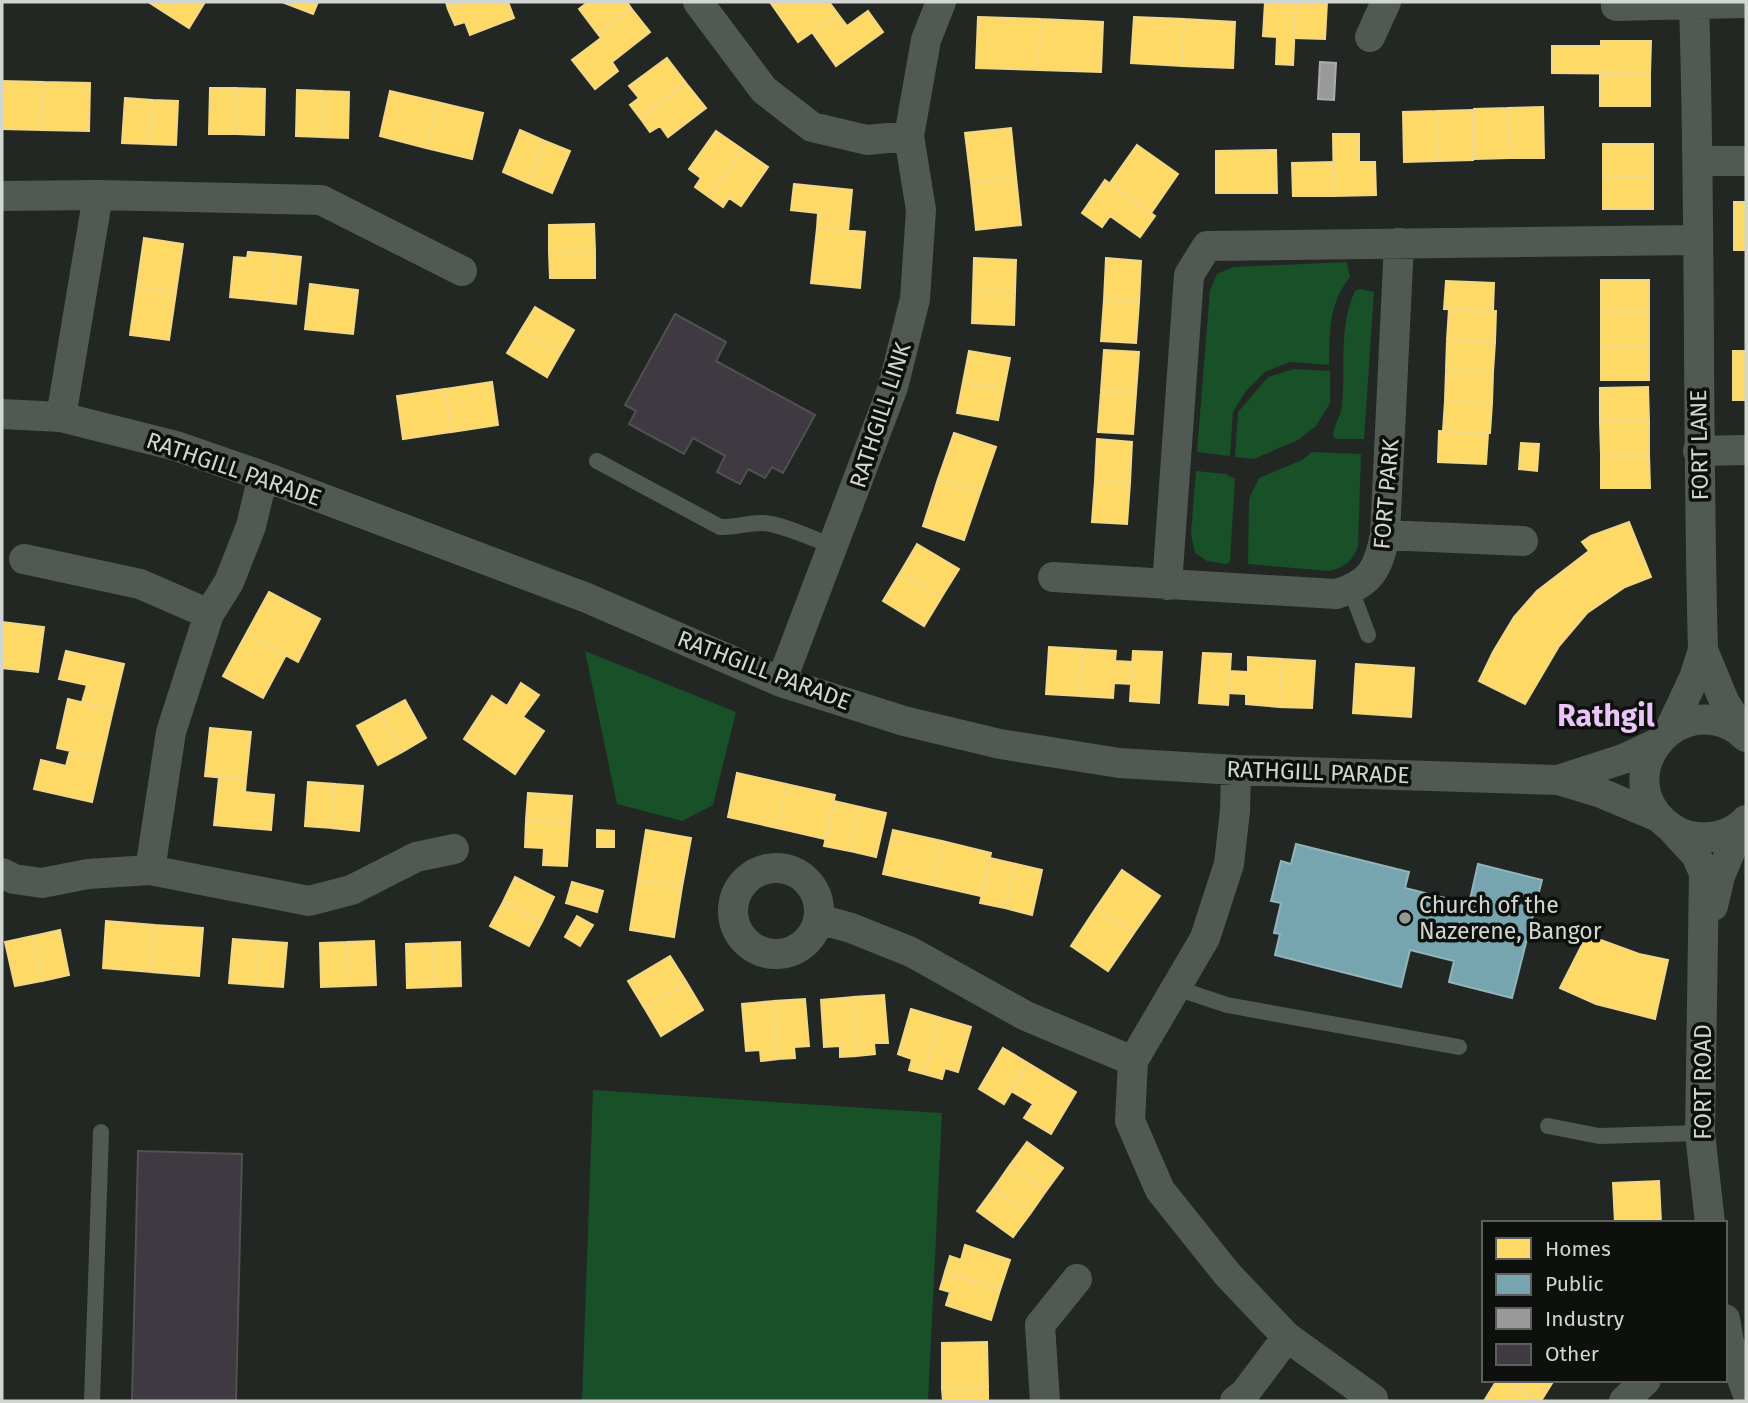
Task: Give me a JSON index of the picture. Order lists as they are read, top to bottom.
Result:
{
  "streets": {
    "street": [
      "RATHGILL LINK",
      "FORT LANE",
      "RATHGILL PARADE",
      "FORT PARK",
      "FORT ROAD"
    ]
  },
  "crossings": [
    ["RATHGILL LINK", "RATHGILL PARADE"],
    ["FORT LANE", "RATHGILL PARADE"],
    ["FORT LANE", "FORT ROAD"],
    ["RATHGILL PARADE", "FORT ROAD"]
  ],
  "districts": ["Rathgil"],
  "places": ["Church of the Nazerene, Bangor"],
  "legend": [
    "Homes",
    "Public",
    "Industry",
    "Other"
  ]
}
